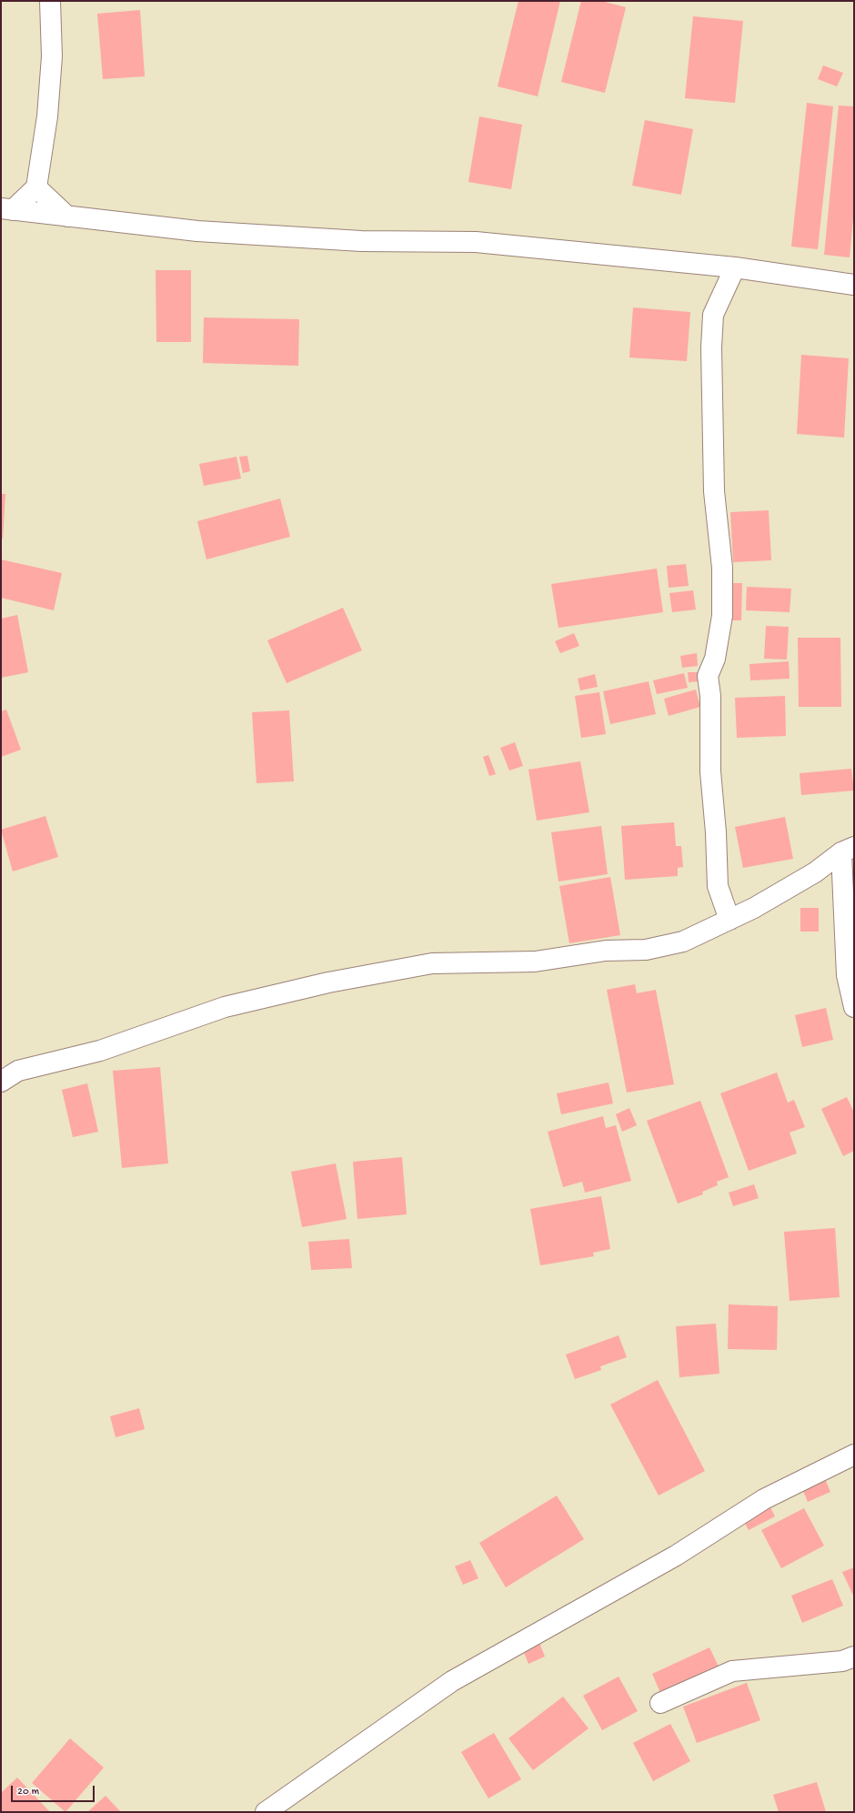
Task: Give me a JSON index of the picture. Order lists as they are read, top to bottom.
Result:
{
  "scale_bar": "20 m"
}
